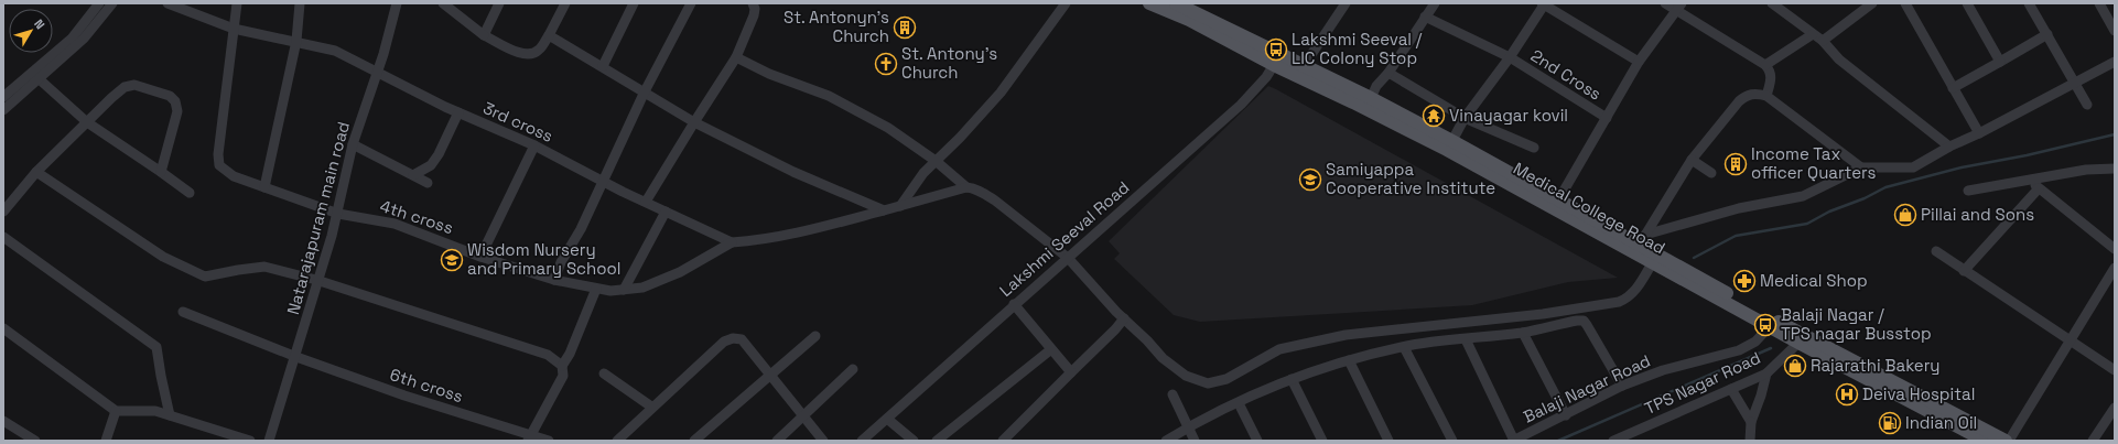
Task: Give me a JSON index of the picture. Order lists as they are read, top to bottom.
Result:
{
  "streets": {
    "main road": ["Medical College Road"],
    "street": [
      "2nd Cross",
      "3rd cross",
      "4th cross",
      "Natarajapuram main road",
      "Lakshmi Seeval Road",
      "TPS Nagar Road",
      "6th cross",
      "Balaji Nagar Road"
    ]
  },
  "crossings": [
    ["3rd cross", "4th cross"],
    ["3rd cross", "Natarajapuram main road"],
    ["Medical College Road", "Lakshmi Seeval Road"],
    ["Medical College Road", "TPS Nagar Road"],
    ["Medical College Road", "Balaji Nagar Road"],
    ["4th cross", "Natarajapuram main road"],
    ["Natarajapuram main road", "6th cross"]
  ],
  "places": {
    "building": ["St. Antonyn's Church", "Income Tax officer Quarters"],
    "bus stop": ["Lakshmi Seeval / LIC Colony Stop", "Balaji Nagar / TPS nagar Busstop"],
    "church": ["St. Antony's Church"],
    "temple": ["Vinayagar kovil"],
    "school or university": ["Samiyappa Cooperative Institute", "Wisdom Nursery and Primary School"],
    "shop": ["Pillai and Sons", "Rajarathi Bakery"],
    "pharmacy": ["Medical Shop"],
    "hospital": ["Deiva Hospital"],
    "fuel station": ["Indian Oil"]
  },
  "north": "top right"
}
